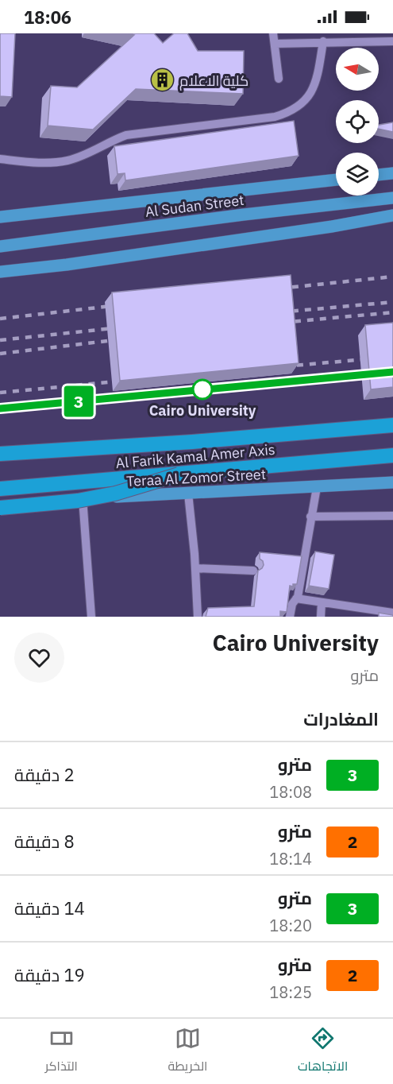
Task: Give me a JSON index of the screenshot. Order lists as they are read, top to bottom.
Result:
{
  "streets": {
    "highway": ["Al Farik Kamal Amer Axis"],
    "main road": ["Al Sudan Street", "Teraa Al Zomor Street"]
  },
  "places": {
    "building": ["كلية الاعلام"],
    "other": ["Cairo University"]
  },
  "lines": ["metro line 3"],
  "north": "left",
  "page": {
    "status": "18:06",
    "on_map": "3",
    "heading": [
      ["Cairo University", "مترو"],
      "المغادرات"
    ],
    "list": [
      {
        "mark": "3",
        "name": "مترو",
        "note": "18:08",
        "value": "2 دقيقة"
      },
      {
        "mark": "2",
        "name": "مترو",
        "note": "18:14",
        "value": "8 دقيقة"
      },
      {
        "mark": "3",
        "name": "مترو",
        "note": "18:20",
        "value": "14 دقيقة"
      },
      {
        "mark": "2",
        "name": "مترو",
        "note": "18:25",
        "value": "19 دقيقة"
      }
    ],
    "tabs": ["الاتجاهات", "الخريطة", "التذاكر"]
  }
}
